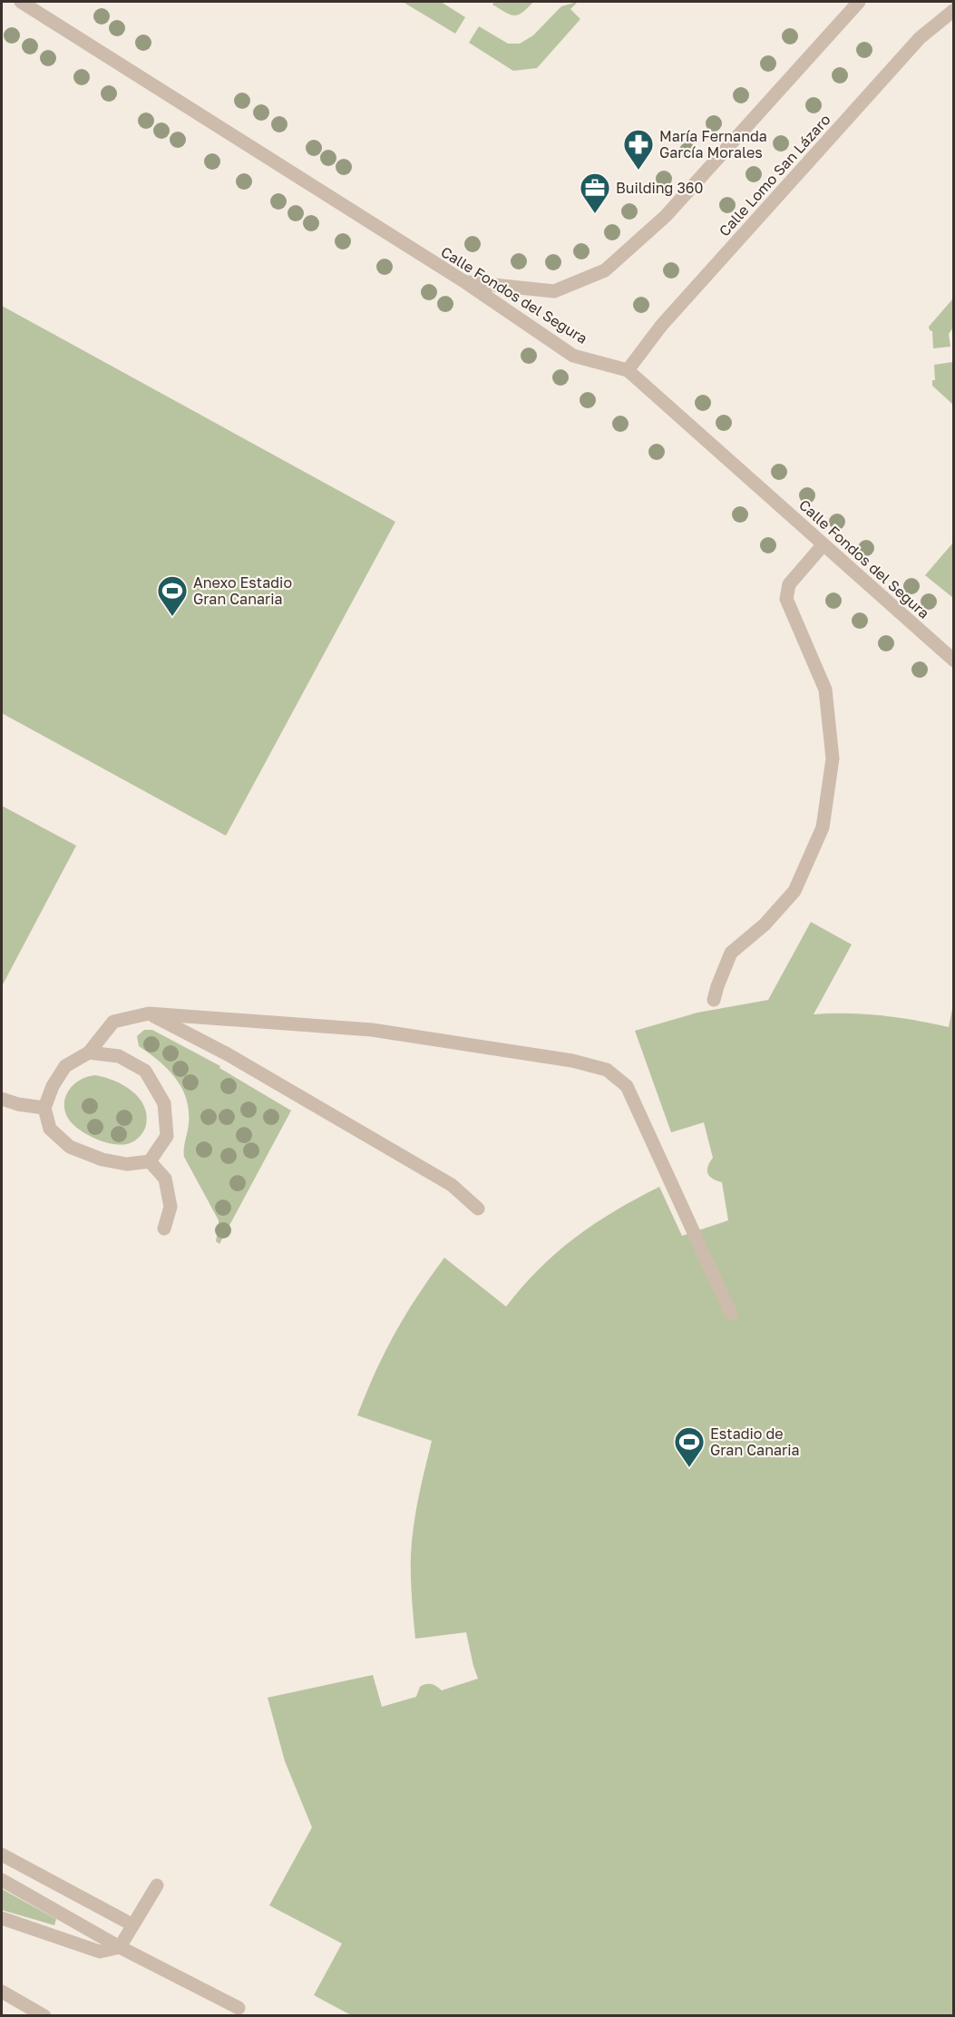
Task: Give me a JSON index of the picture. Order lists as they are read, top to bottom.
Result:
{
  "streets": {
    "street": ["Calle Lomo San Lázaro", "Calle Fondos del Segura"]
  },
  "crossings": [
    ["Calle Lomo San Lázaro", "Calle Fondos del Segura"]
  ],
  "places": {
    "pharmacy": ["María Fernanda García Morales"],
    "office": ["Building 360"],
    "sports": ["Anexo Estadio Gran Canaria", "Estadio de Gran Canaria"]
  }
}
